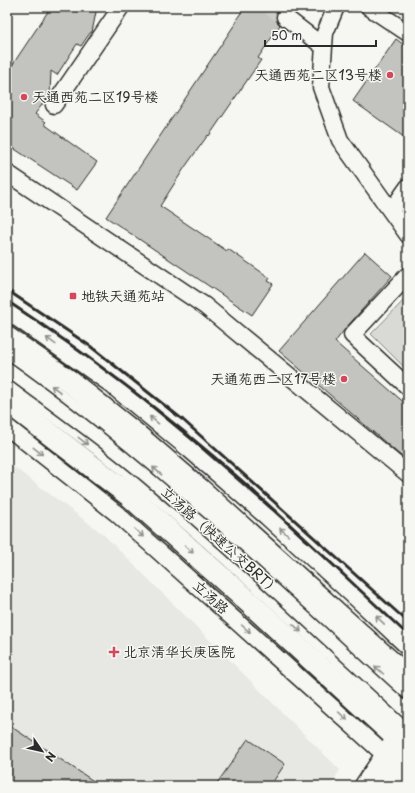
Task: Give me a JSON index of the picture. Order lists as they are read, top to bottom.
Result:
{
  "streets": {
    "main road": ["立汤路"],
    "lane": ["立汤路（快速公交BRT）"]
  },
  "crossings": [
    ["立汤路（快速公交BRT）", "立汤路"]
  ],
  "places": {
    "other": ["天通西苑二区13号楼", "天通西苑二区19号楼", "天通苑西二区17号楼"],
    "transit": ["地铁天通苑站"],
    "health": ["北京清华长庚医院"]
  },
  "scale_bar": "50 m",
  "north": "bottom right"
}
